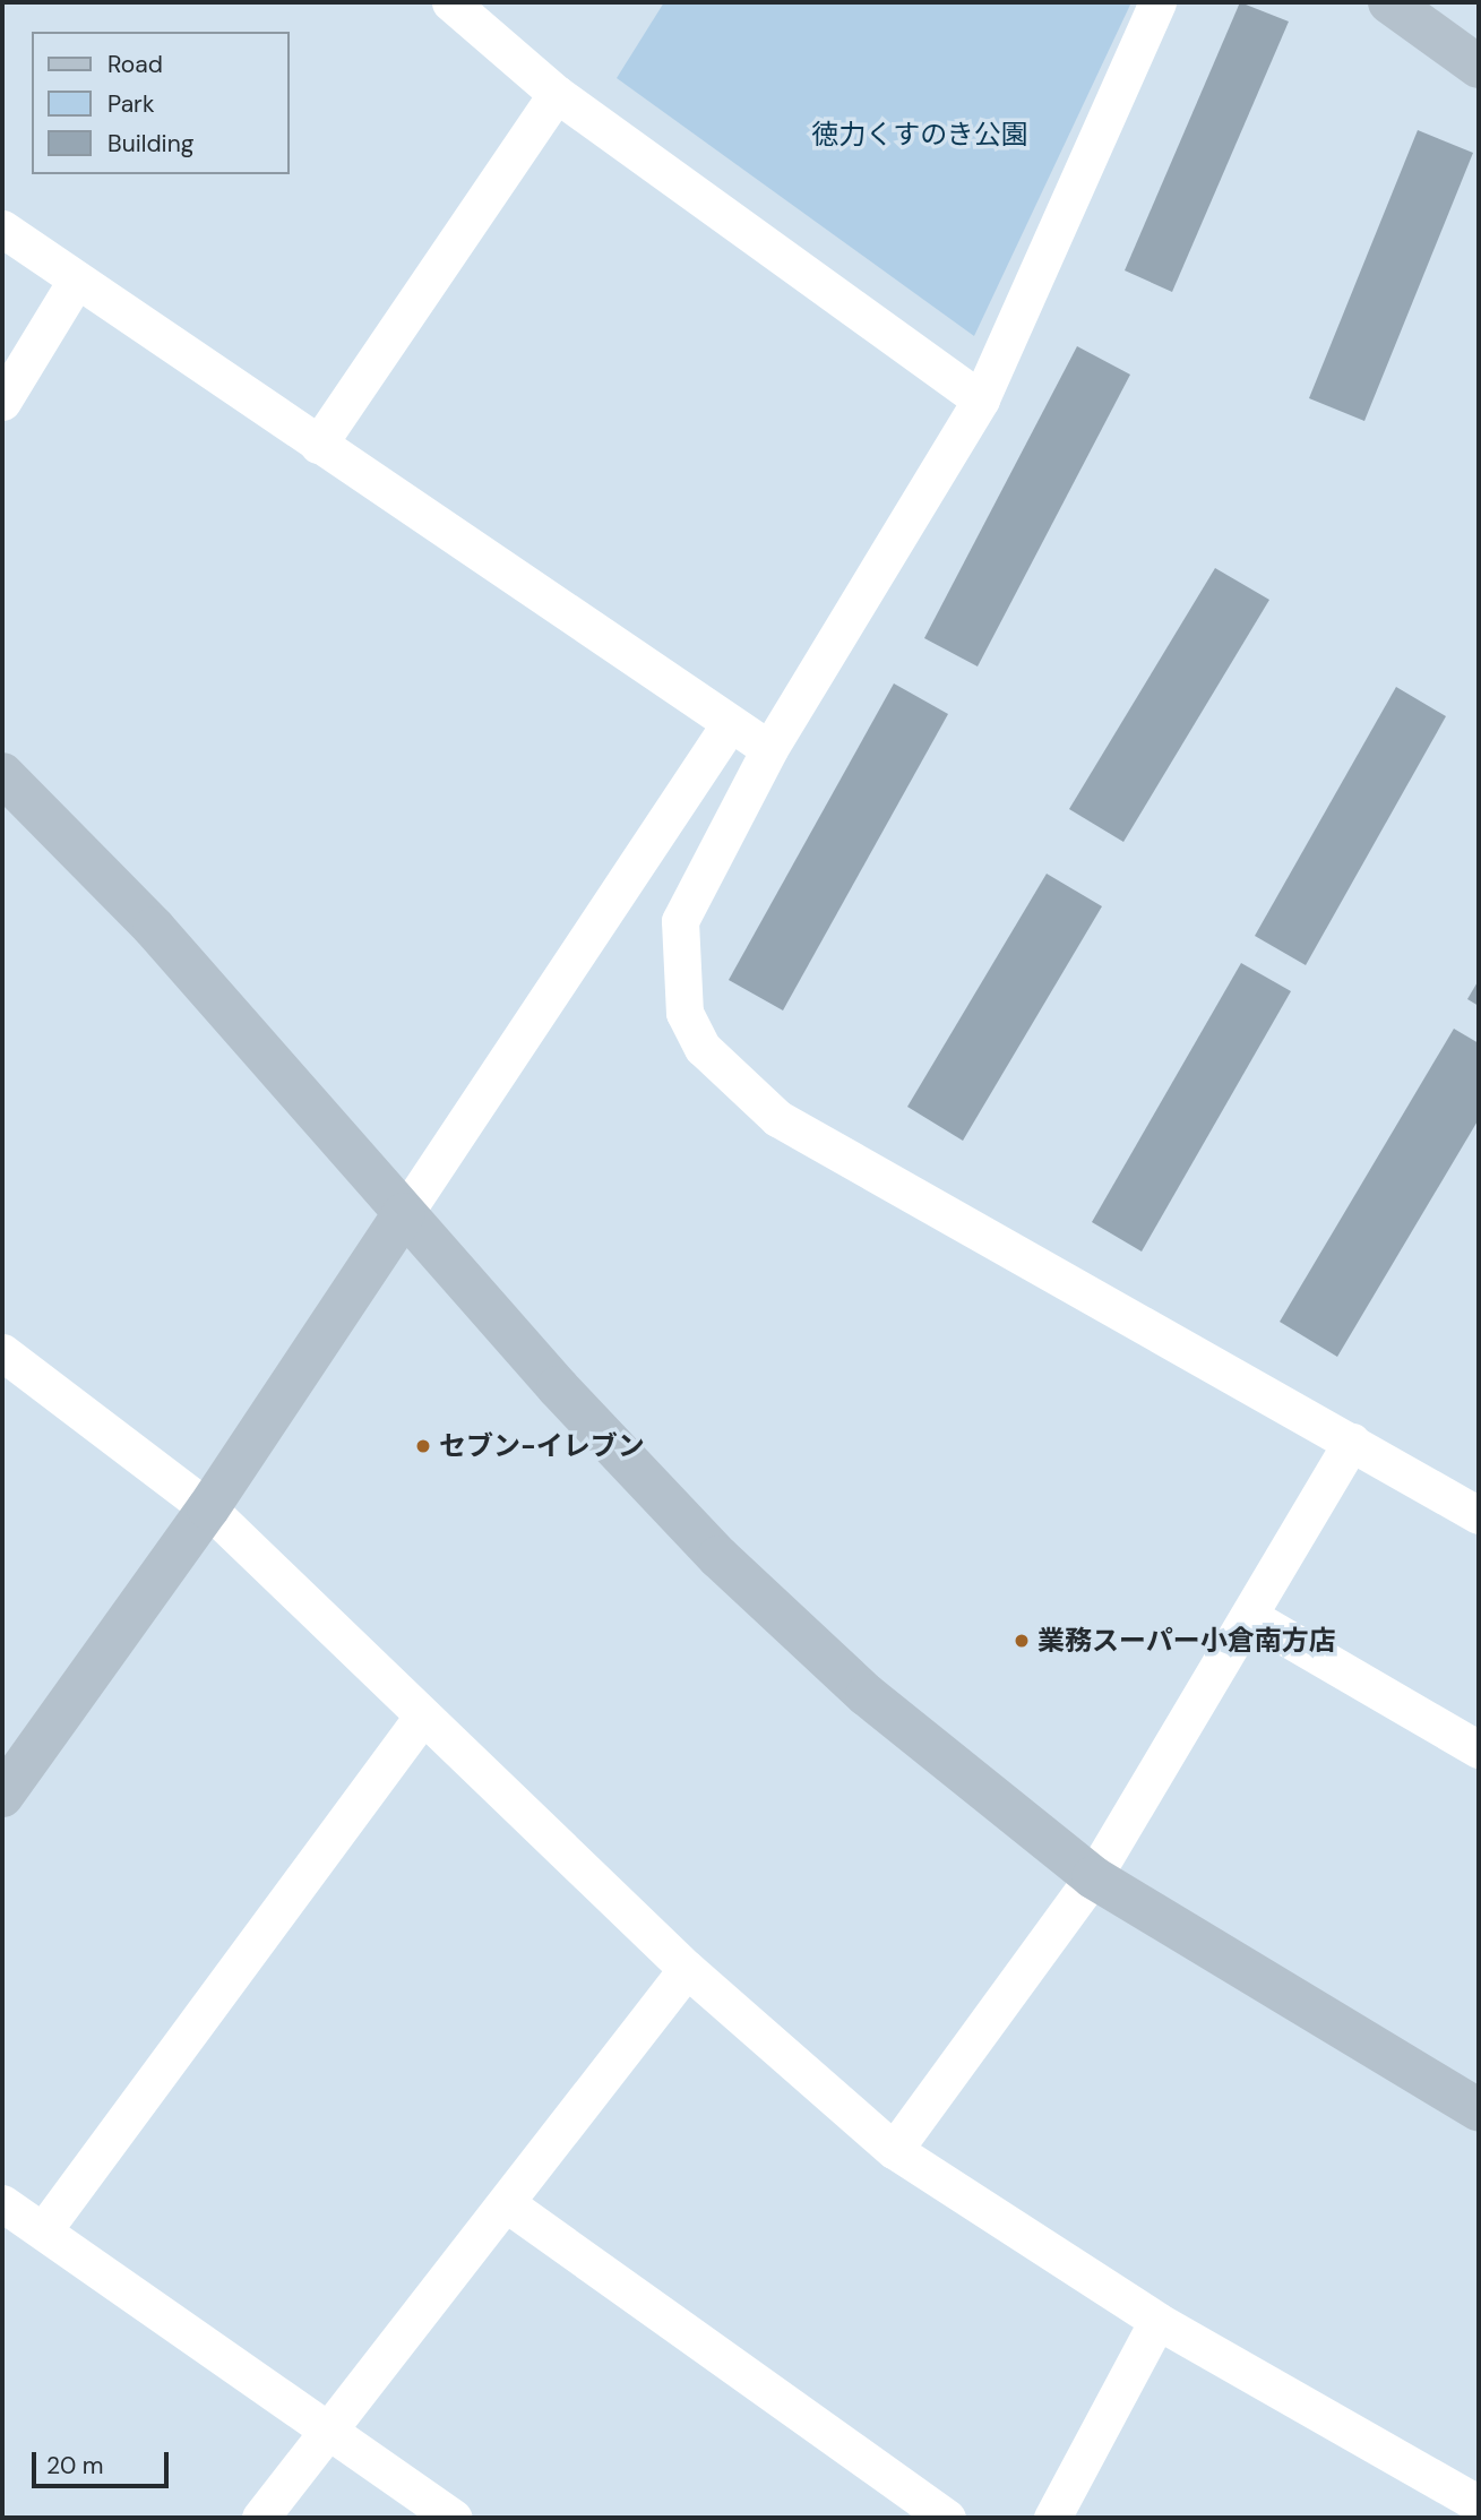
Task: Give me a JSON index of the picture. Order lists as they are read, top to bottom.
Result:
{
  "parks": ["徳力くすのき公園"],
  "places": ["セブン-イレブン", "業務スーパー小倉南方店"],
  "legend": ["Road", "Park", "Building"],
  "scale_bar": "20 m"
}
